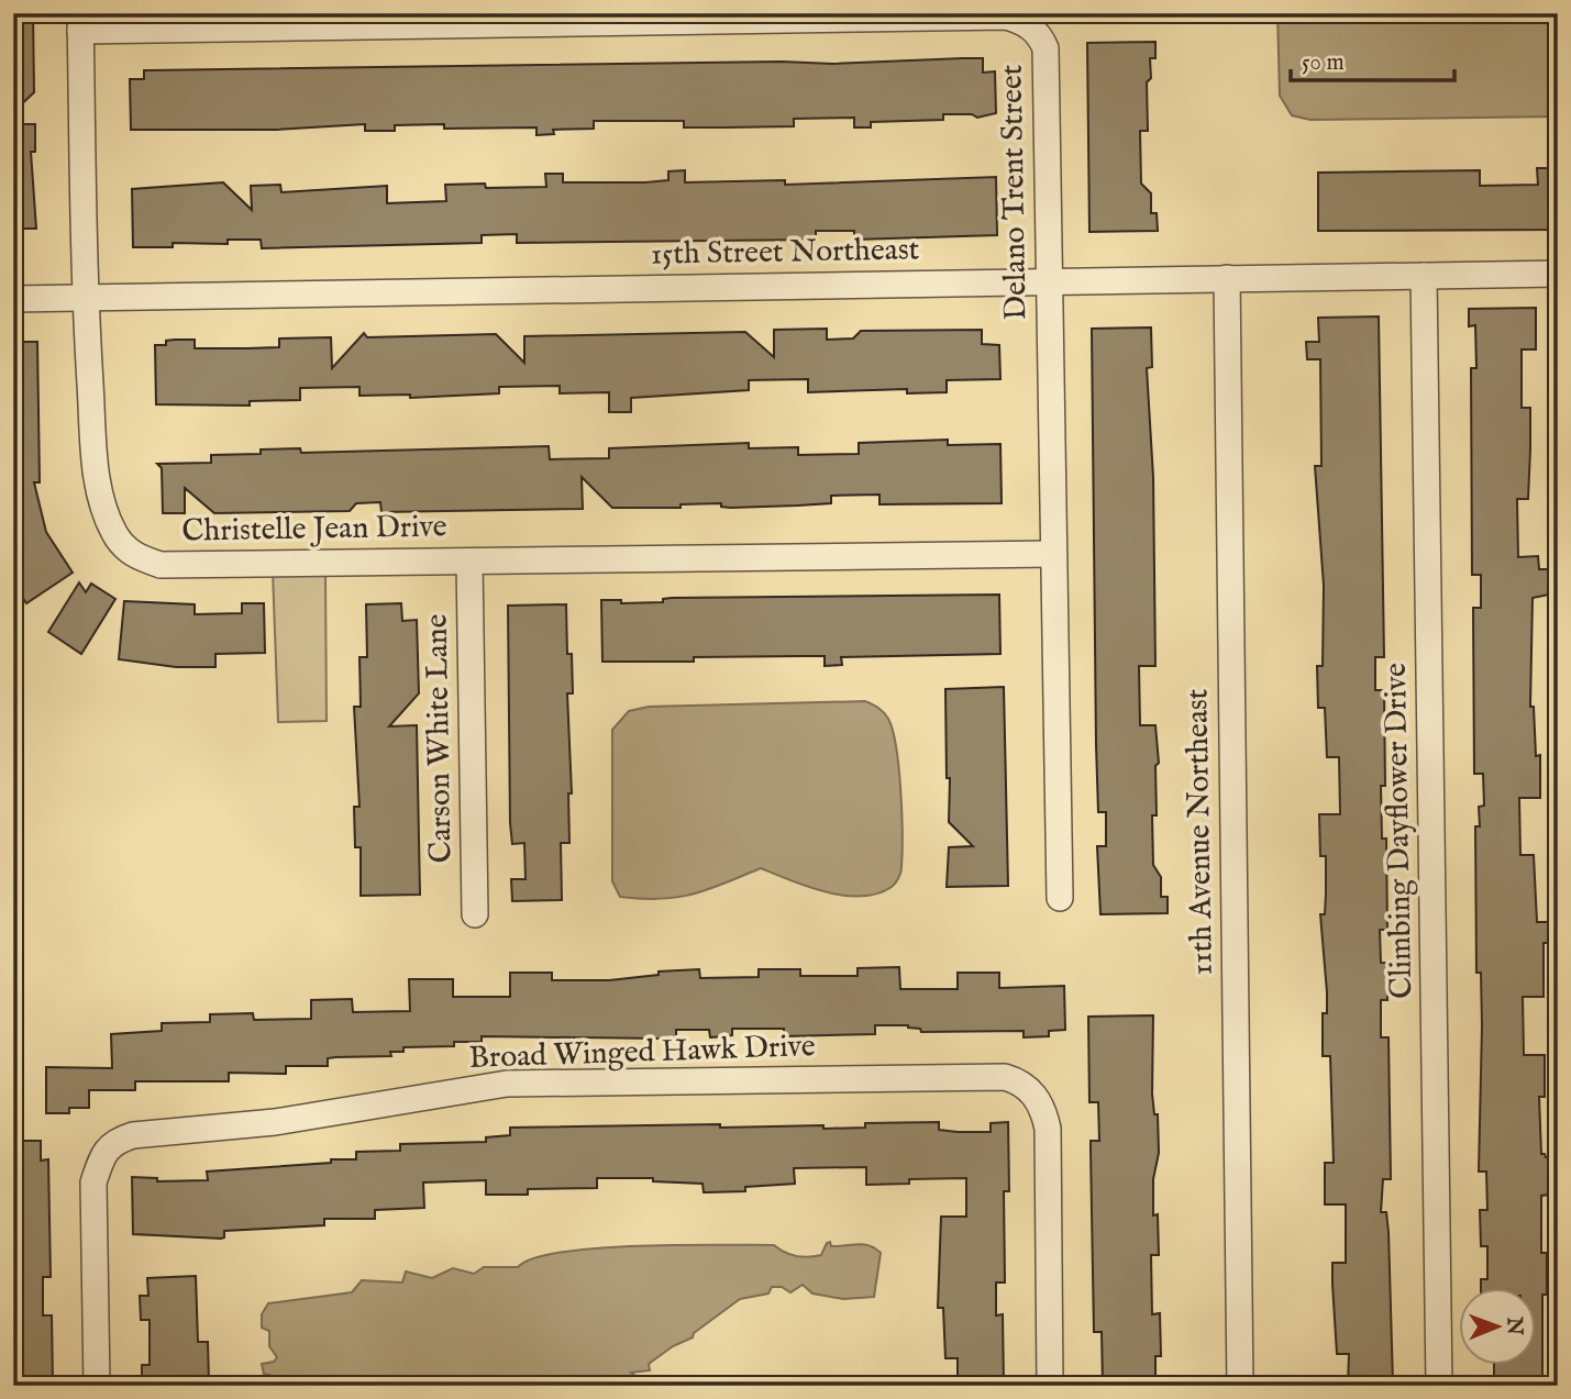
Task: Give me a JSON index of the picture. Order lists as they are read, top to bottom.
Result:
{
  "streets": {
    "street": [
      "Delano Trent Street",
      "15th Street Northeast",
      "Christelle Jean Drive",
      "Carson White Lane",
      "Climbing Dayflower Drive",
      "11th Avenue Northeast",
      "Broad Winged Hawk Drive"
    ]
  },
  "crossings": [
    ["Delano Trent Street", "15th Street Northeast"],
    ["Delano Trent Street", "Christelle Jean Drive"],
    ["15th Street Northeast", "Christelle Jean Drive"],
    ["15th Street Northeast", "Climbing Dayflower Drive"],
    ["15th Street Northeast", "11th Avenue Northeast"],
    ["Christelle Jean Drive", "Carson White Lane"]
  ],
  "scale_bar": "50 m",
  "north": "right"
}
